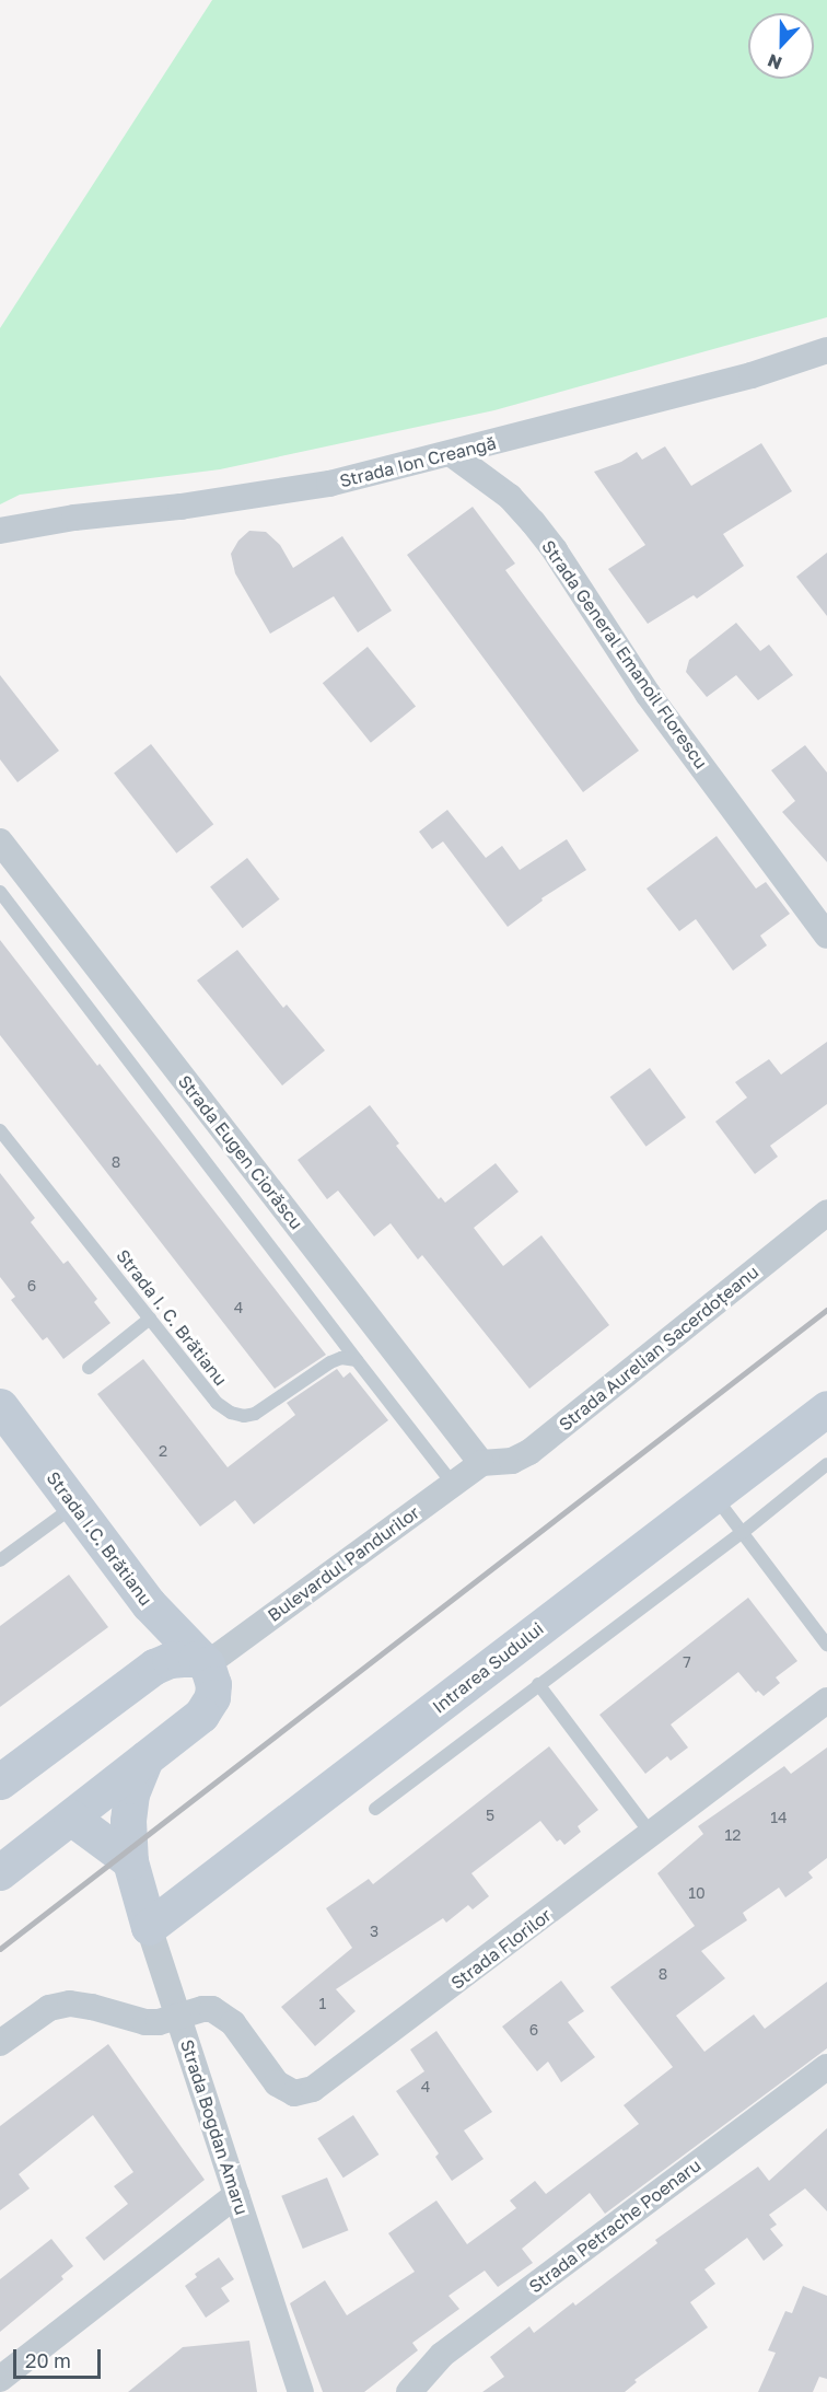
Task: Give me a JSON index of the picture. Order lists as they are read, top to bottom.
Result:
{
  "streets": {
    "street": [
      "Strada Ion Creangă",
      "Strada General Emanoil Florescu",
      "Strada Eugen Ciorăscu",
      "Strada Aurelian Sacerdoțeanu",
      "Strada I.C. Brătianu",
      "Bulevardul Pandurilor",
      "Intrarea Sudului",
      "Strada Florilor",
      "Strada Bogdan Amaru",
      "Strada Petrache Poenaru"
    ],
    "lane": ["Strada I. C. Brătianu"]
  },
  "crossings": [
    ["Strada Ion Creangă", "Strada General Emanoil Florescu"],
    ["Strada Eugen Ciorăscu", "Strada Aurelian Sacerdoțeanu"],
    ["Strada Eugen Ciorăscu", "Bulevardul Pandurilor"],
    ["Strada Aurelian Sacerdoțeanu", "Bulevardul Pandurilor"],
    ["Strada I.C. Brătianu", "Bulevardul Pandurilor"],
    ["Intrarea Sudului", "Strada Bogdan Amaru"],
    ["Strada Florilor", "Strada Bogdan Amaru"]
  ],
  "house_numbers": [
    "8",
    "6",
    "4",
    "2",
    "7",
    "5",
    "14",
    "12",
    "10",
    "3",
    "8",
    "1",
    "6",
    "4"
  ],
  "scale_bar": "20 m",
  "north": "bottom"
}
